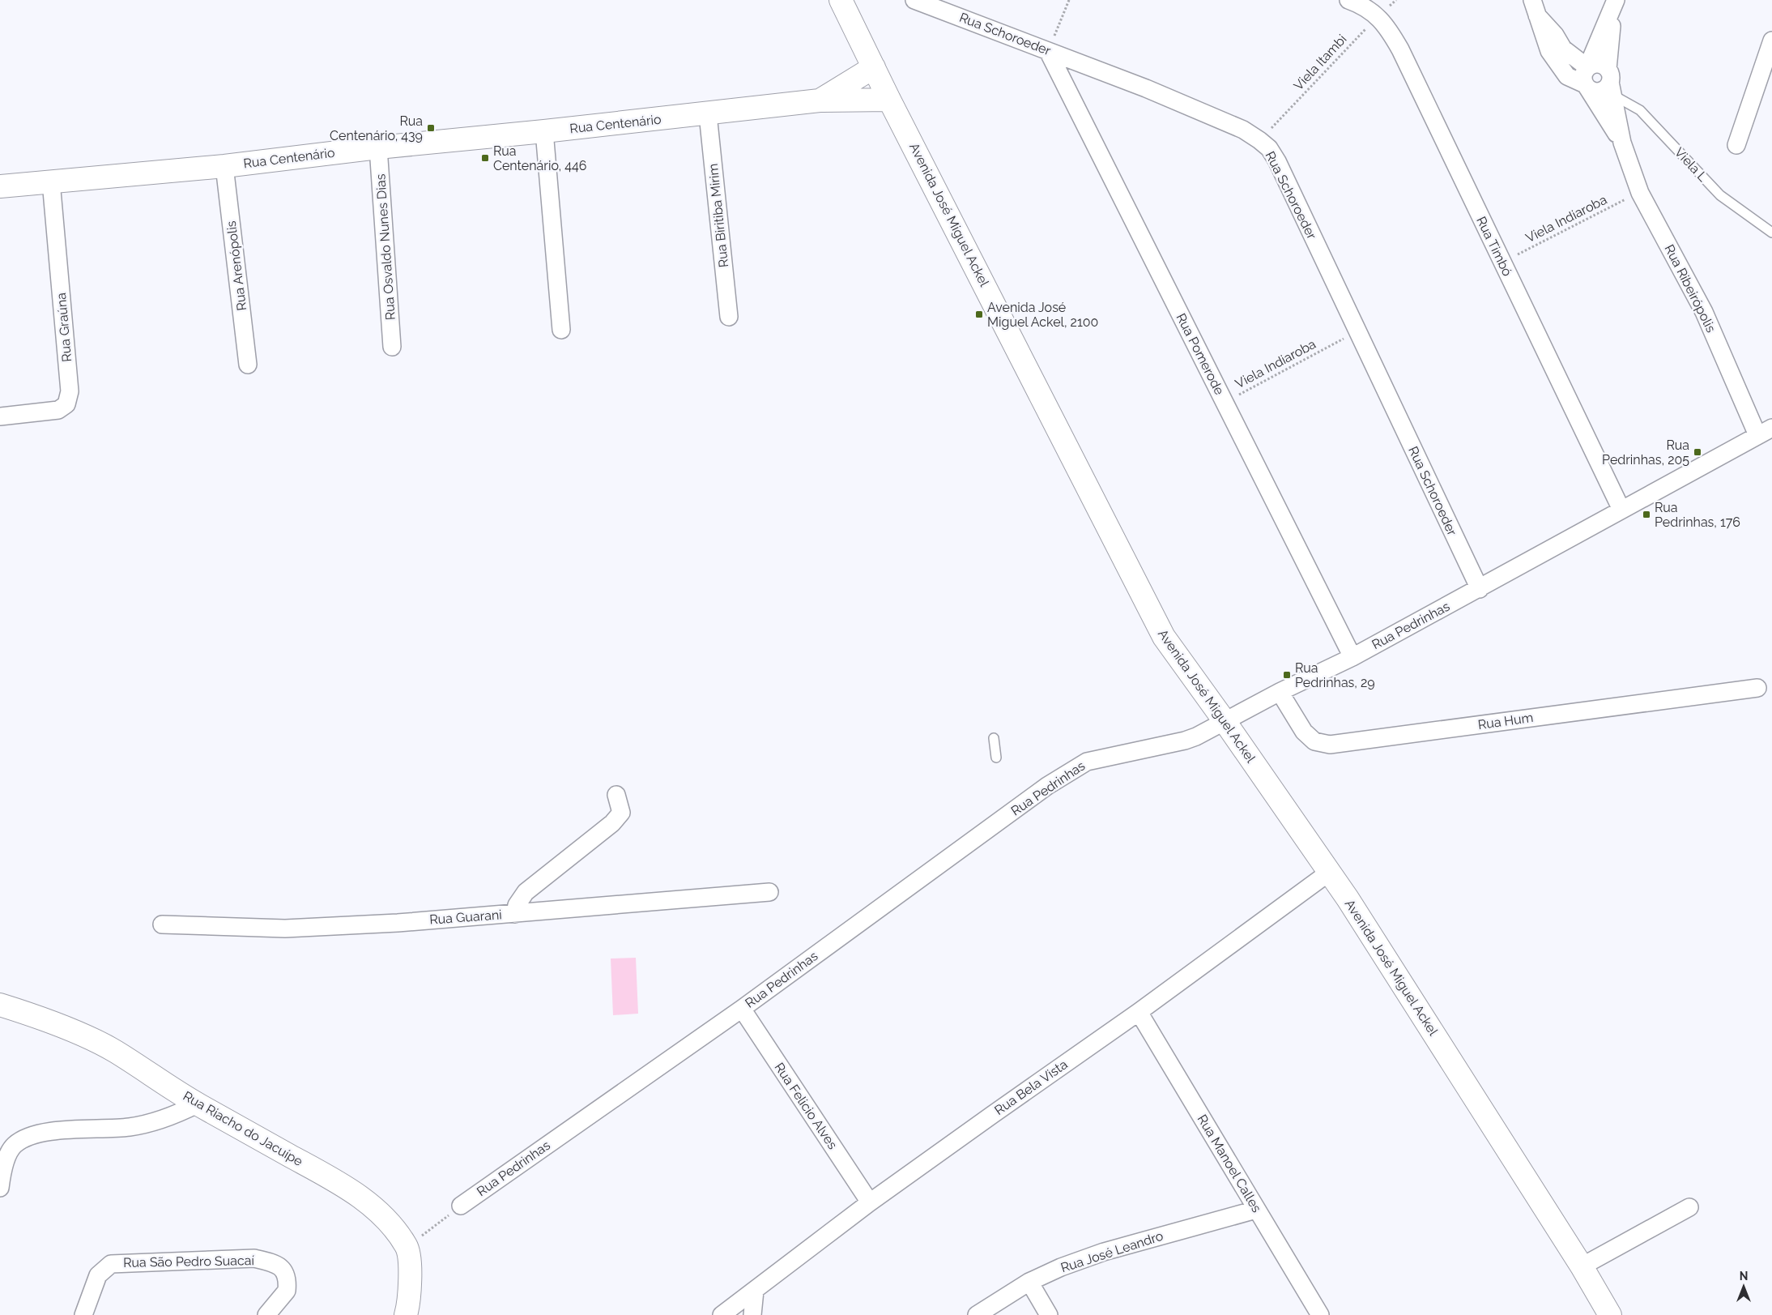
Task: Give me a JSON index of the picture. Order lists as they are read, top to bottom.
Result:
{
  "streets": {
    "street": [
      "Rua Schoroeder",
      "Rua Centenário",
      "Avenida José Miguel Ackel",
      "Rua Biritiba Mirim",
      "Rua Timbó",
      "Rua Osvaldo Nunes Dias",
      "Rua Arenópolis",
      "Rua Ribeirópolis",
      "Rua Graúna",
      "Rua Pomerode",
      "Rua Pedrinhas",
      "Rua Hum",
      "Rua Guarani",
      "Rua Bela Vista",
      "Rua Felicio Alves",
      "Rua Riacho do Jacuípe",
      "Rua Manoel Calles",
      "Rua José Leandro",
      "Rua São Pedro Suacaí"
    ],
    "lane": ["Viela L"],
    "path": ["Viela Itambi", "Viela Indiaroba"]
  },
  "crossings": [
    ["Rua Schoroeder", "Viela Itambi"],
    ["Rua Schoroeder", "Viela Indiaroba"],
    ["Rua Schoroeder", "Rua Pomerode"],
    ["Rua Schoroeder", "Rua Pedrinhas"],
    ["Viela Itambi", "Rua Timbó"],
    ["Rua Centenário", "Avenida José Miguel Ackel"],
    ["Rua Centenário", "Rua Biritiba Mirim"],
    ["Rua Centenário", "Rua Osvaldo Nunes Dias"],
    ["Rua Centenário", "Rua Arenópolis"],
    ["Rua Centenário", "Rua Graúna"],
    ["Viela L", "Rua Ribeirópolis"],
    ["Avenida José Miguel Ackel", "Rua Pedrinhas"],
    ["Avenida José Miguel Ackel", "Rua Bela Vista"],
    ["Viela Indiaroba", "Rua Timbó"],
    ["Viela Indiaroba", "Rua Ribeirópolis"],
    ["Viela Indiaroba", "Rua Pomerode"],
    ["Rua Timbó", "Rua Pedrinhas"],
    ["Rua Ribeirópolis", "Rua Pedrinhas"],
    ["Rua Pomerode", "Rua Pedrinhas"],
    ["Rua Pedrinhas", "Rua Hum"],
    ["Rua Pedrinhas", "Rua Felicio Alves"],
    ["Rua Bela Vista", "Rua Felicio Alves"],
    ["Rua Bela Vista", "Rua Manoel Calles"],
    ["Rua Manoel Calles", "Rua José Leandro"]
  ],
  "places": {
    "transit": [
      "Rua Centenário, 439",
      "Rua Centenário, 446",
      "Avenida José Miguel Ackel, 2100",
      "Rua Pedrinhas, 205",
      "Rua Pedrinhas, 176",
      "Rua Pedrinhas, 29"
    ]
  },
  "north": "top"
}
